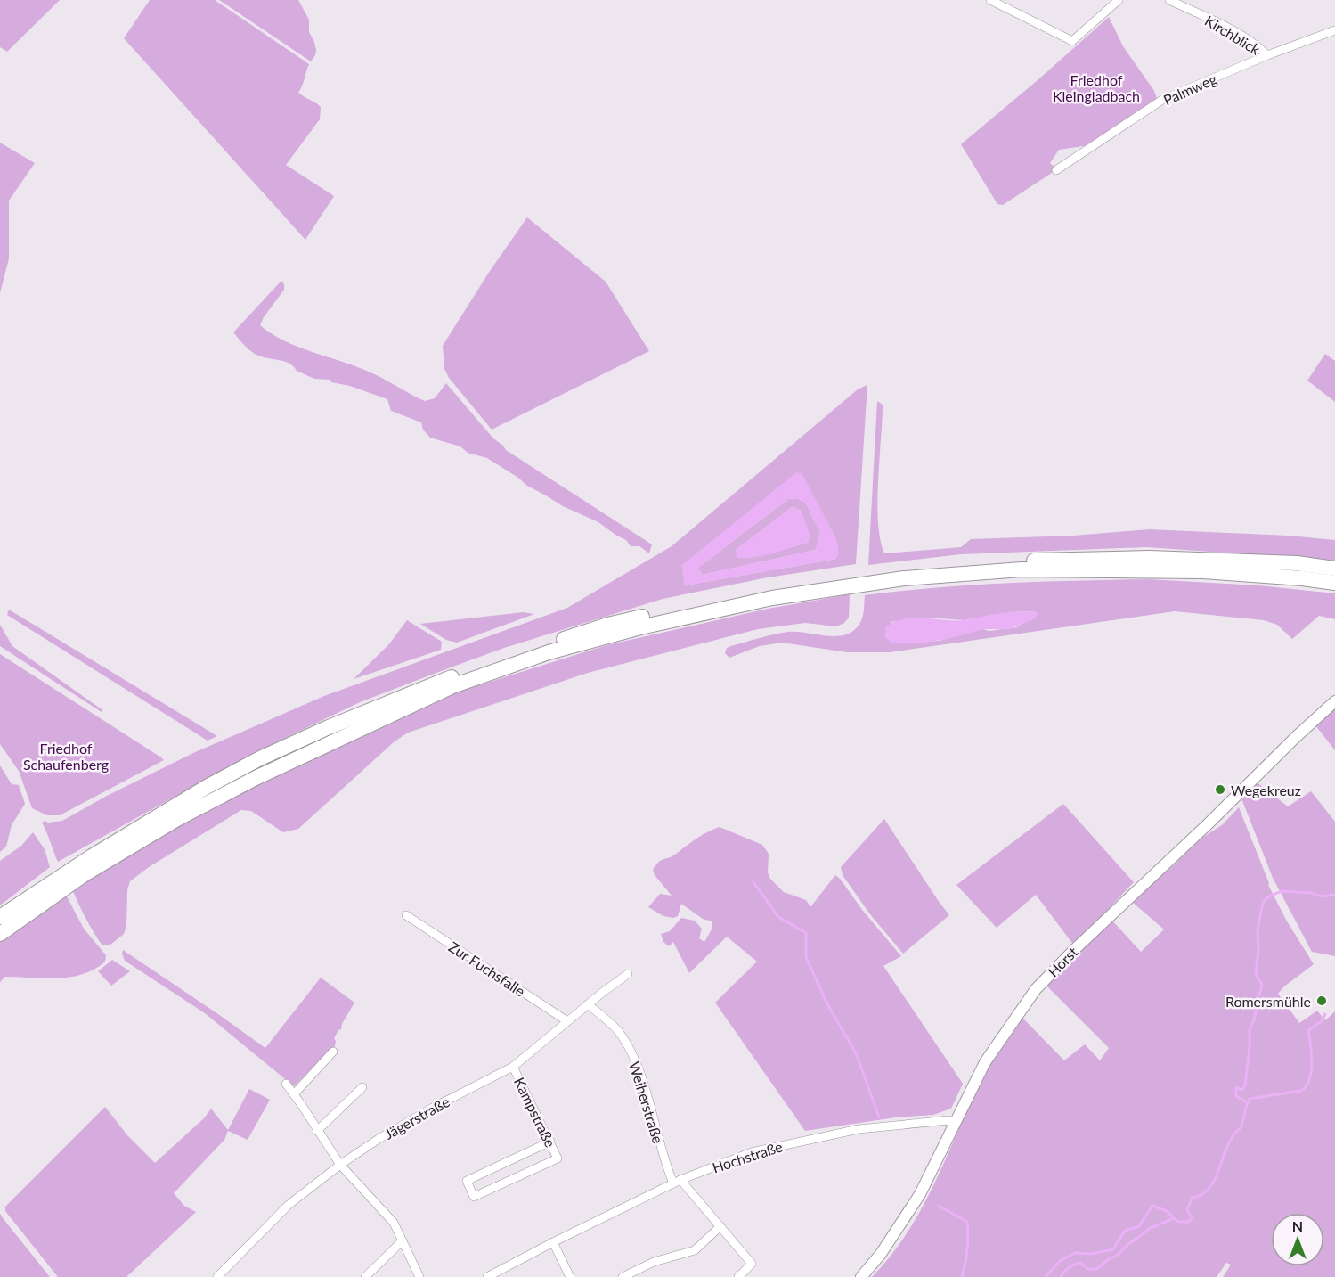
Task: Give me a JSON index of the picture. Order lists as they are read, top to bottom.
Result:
{
  "streets": {
    "street": [
      "Kirchblick",
      "Palmweg",
      "Horst",
      "Zur Fuchsfalle",
      "Weiherstraße",
      "Kampstraße",
      "Jägerstraße",
      "Hochstraße"
    ]
  },
  "crossings": [
    ["Kirchblick", "Palmweg"],
    ["Horst", "Hochstraße"],
    ["Zur Fuchsfalle", "Jägerstraße"],
    ["Weiherstraße", "Jägerstraße"],
    ["Weiherstraße", "Hochstraße"],
    ["Kampstraße", "Jägerstraße"]
  ],
  "parks": ["Friedhof Kleingladbach", "Friedhof Schaufenberg"],
  "places": ["Wegekreuz", "Romersmühle"],
  "north": "top"
}
